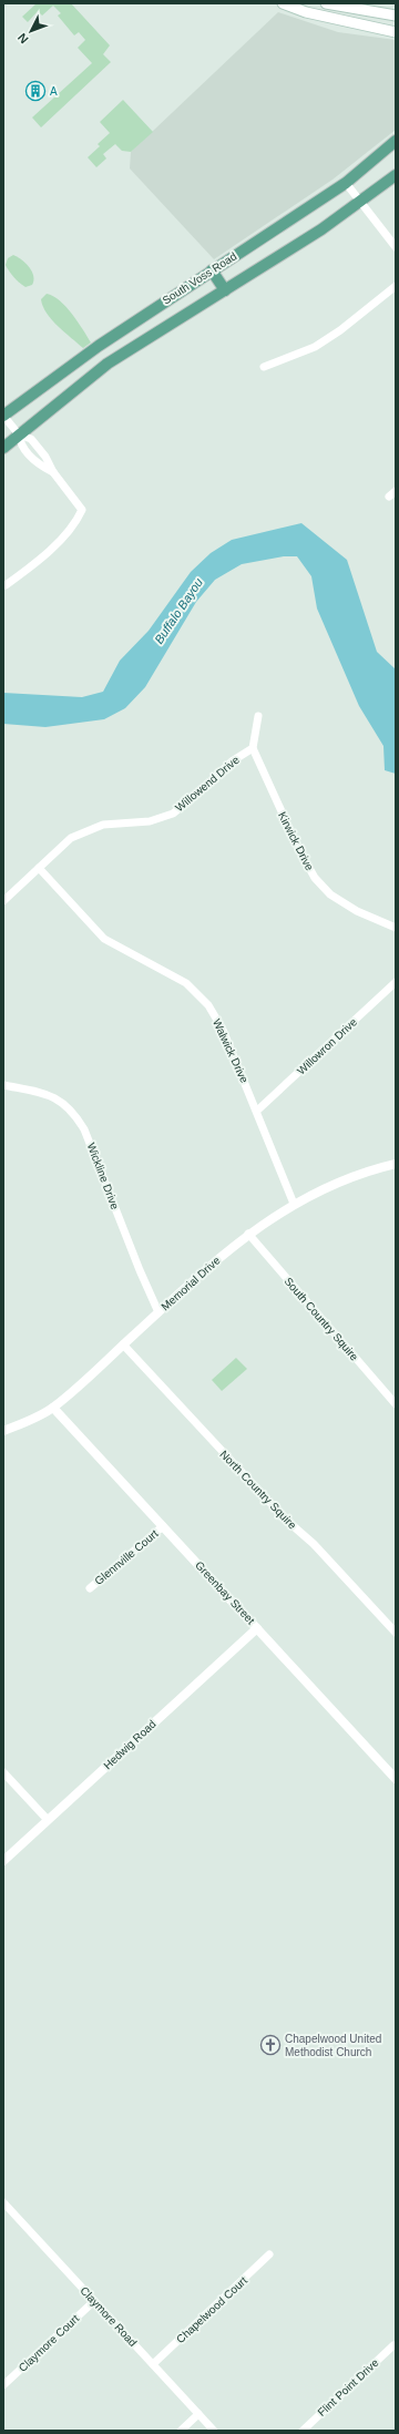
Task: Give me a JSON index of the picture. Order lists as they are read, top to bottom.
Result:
{
  "streets": {
    "main road": ["South Voss Road"],
    "street": [
      "Willowend Drive",
      "Kirwick Drive",
      "Willowron Drive",
      "Walwick Drive",
      "Wickline Drive",
      "Memorial Drive",
      "South Country Squire",
      "North Country Squire",
      "Glennville Court",
      "Greenbay Street",
      "Hedwig Road",
      "Chapelwood Court",
      "Claymore Road",
      "Claymore Court",
      "Flint Point Drive"
    ]
  },
  "crossings": [
    ["Willowend Drive", "Kirwick Drive"],
    ["Willowend Drive", "Walwick Drive"],
    ["Willowron Drive", "Walwick Drive"],
    ["Walwick Drive", "Memorial Drive"],
    ["Wickline Drive", "Memorial Drive"],
    ["Memorial Drive", "South Country Squire"],
    ["Memorial Drive", "North Country Squire"],
    ["Memorial Drive", "Greenbay Street"],
    ["Glennville Court", "Greenbay Street"],
    ["Greenbay Street", "Hedwig Road"],
    ["Chapelwood Court", "Claymore Road"],
    ["Claymore Road", "Claymore Court"]
  ],
  "water": ["Buffalo Bayou"],
  "places": {
    "building": ["A"],
    "church": ["Chapelwood United Methodist Church"]
  },
  "north": "bottom left"
}
